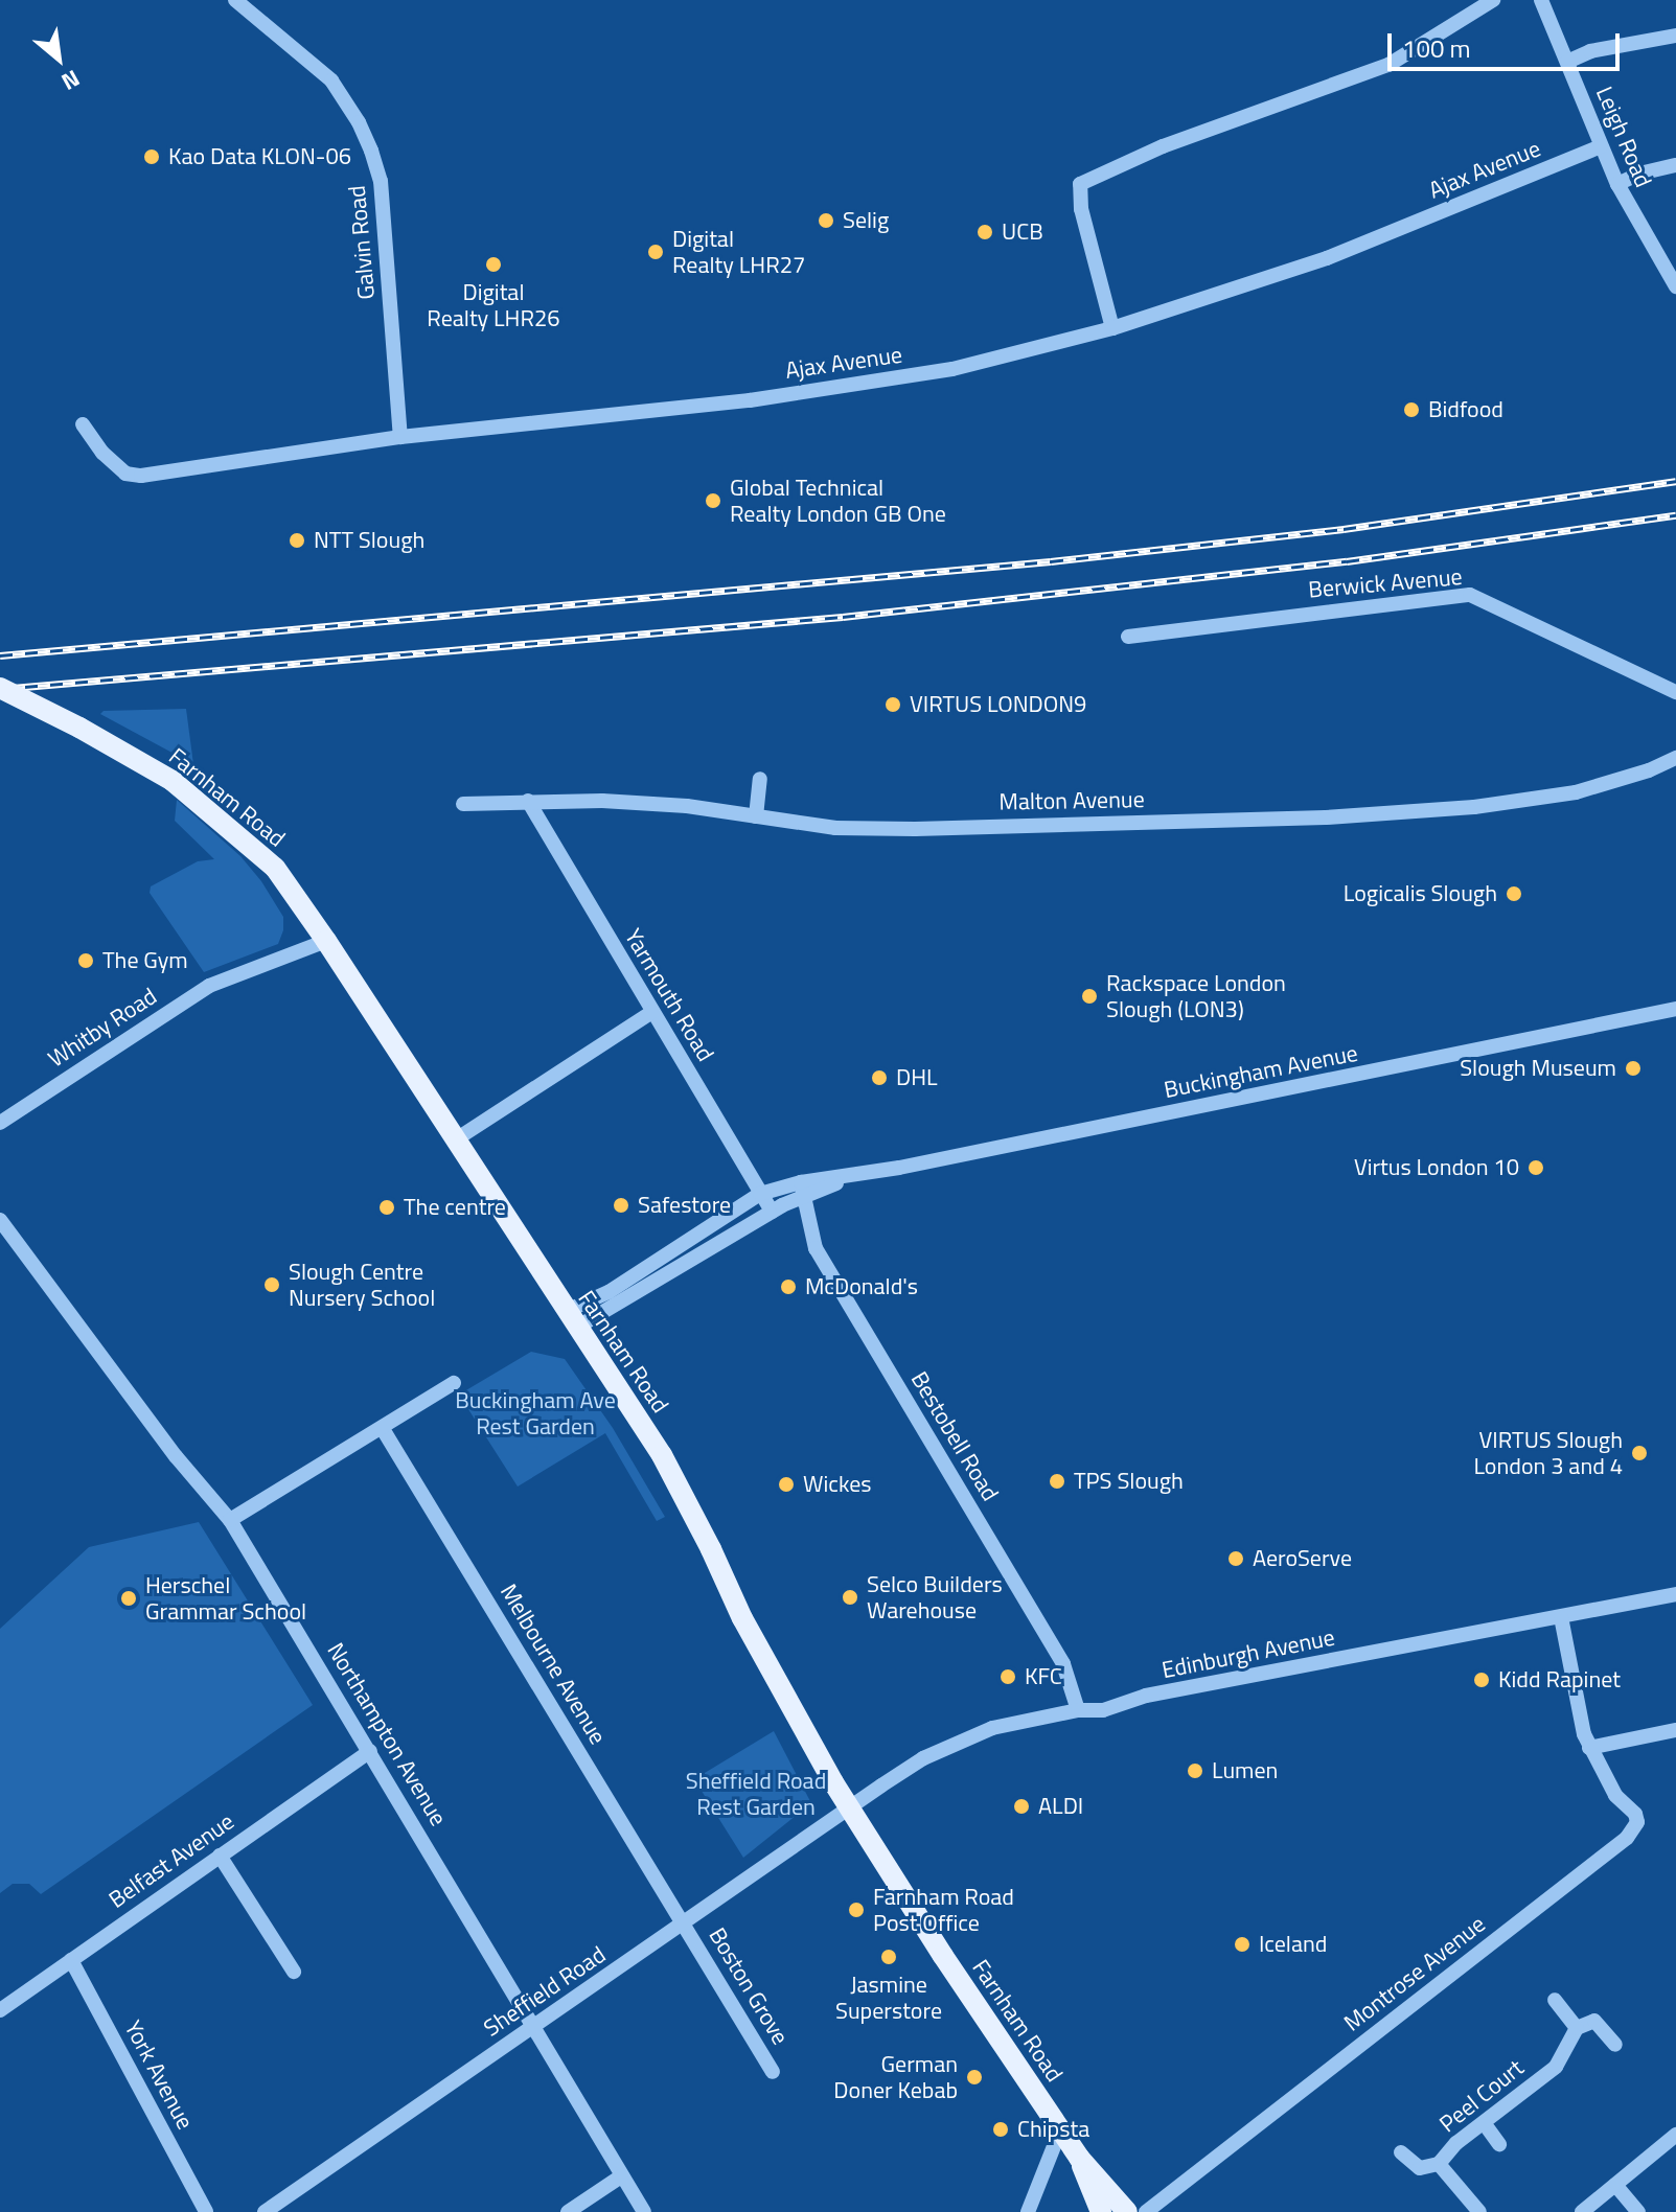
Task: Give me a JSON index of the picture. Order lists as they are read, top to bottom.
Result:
{
  "streets": {
    "main road": ["Farnham Road"],
    "street": [
      "Leigh Road",
      "Ajax Avenue",
      "Galvin Road",
      "Berwick Avenue",
      "Malton Avenue",
      "Yarmouth Road",
      "Whitby Road",
      "Buckingham Avenue",
      "Bestobell Road",
      "Edinburgh Avenue",
      "Melbourne Avenue",
      "Northampton Avenue",
      "Belfast Avenue",
      "Montrose Avenue",
      "Boston Grove",
      "Sheffield Road",
      "York Avenue",
      "Peel Court"
    ]
  },
  "crossings": [
    ["Leigh Road", "Ajax Avenue"],
    ["Ajax Avenue", "Galvin Road"],
    ["Farnham Road", "Whitby Road"],
    ["Farnham Road", "Buckingham Avenue"],
    ["Farnham Road", "Edinburgh Avenue"],
    ["Farnham Road", "Sheffield Road"],
    ["Malton Avenue", "Yarmouth Road"],
    ["Yarmouth Road", "Buckingham Avenue"],
    ["Buckingham Avenue", "Bestobell Road"],
    ["Bestobell Road", "Edinburgh Avenue"],
    ["Edinburgh Avenue", "Montrose Avenue"],
    ["Edinburgh Avenue", "Sheffield Road"],
    ["Melbourne Avenue", "Boston Grove"],
    ["Melbourne Avenue", "Sheffield Road"],
    ["Northampton Avenue", "Belfast Avenue"],
    ["Northampton Avenue", "Sheffield Road"],
    ["Belfast Avenue", "York Avenue"],
    ["Boston Grove", "Sheffield Road"]
  ],
  "parks": ["Buckingham Ave Rest Garden", "Sheffield Road Rest Garden"],
  "places": [
    "Kao Data KLON-06",
    "Selig",
    "UCB",
    "Digital Realty LHR27",
    "Digital Realty LHR26",
    "Bidfood",
    "Global Technical Realty London GB One",
    "NTT Slough",
    "VIRTUS LONDON9",
    "Logicalis Slough",
    "The Gym",
    "Rackspace London Slough (LON3)",
    "Slough Museum",
    "DHL",
    "Virtus London 10",
    "Safestore",
    "The centre",
    "Slough Centre Nursery School",
    "McDonald's",
    "VIRTUS Slough London 3 and 4",
    "TPS Slough",
    "Wickes",
    "AeroServe",
    "Selco Builders Warehouse",
    "Herschel Grammar School",
    "KFC",
    "Kidd Rapinet",
    "Lumen",
    "ALDI",
    "Farnham Road Post Office",
    "Iceland",
    "Jasmine Superstore",
    "German Doner Kebab",
    "Chipsta"
  ],
  "scale_bar": "100 m",
  "north": "bottom right"
}
